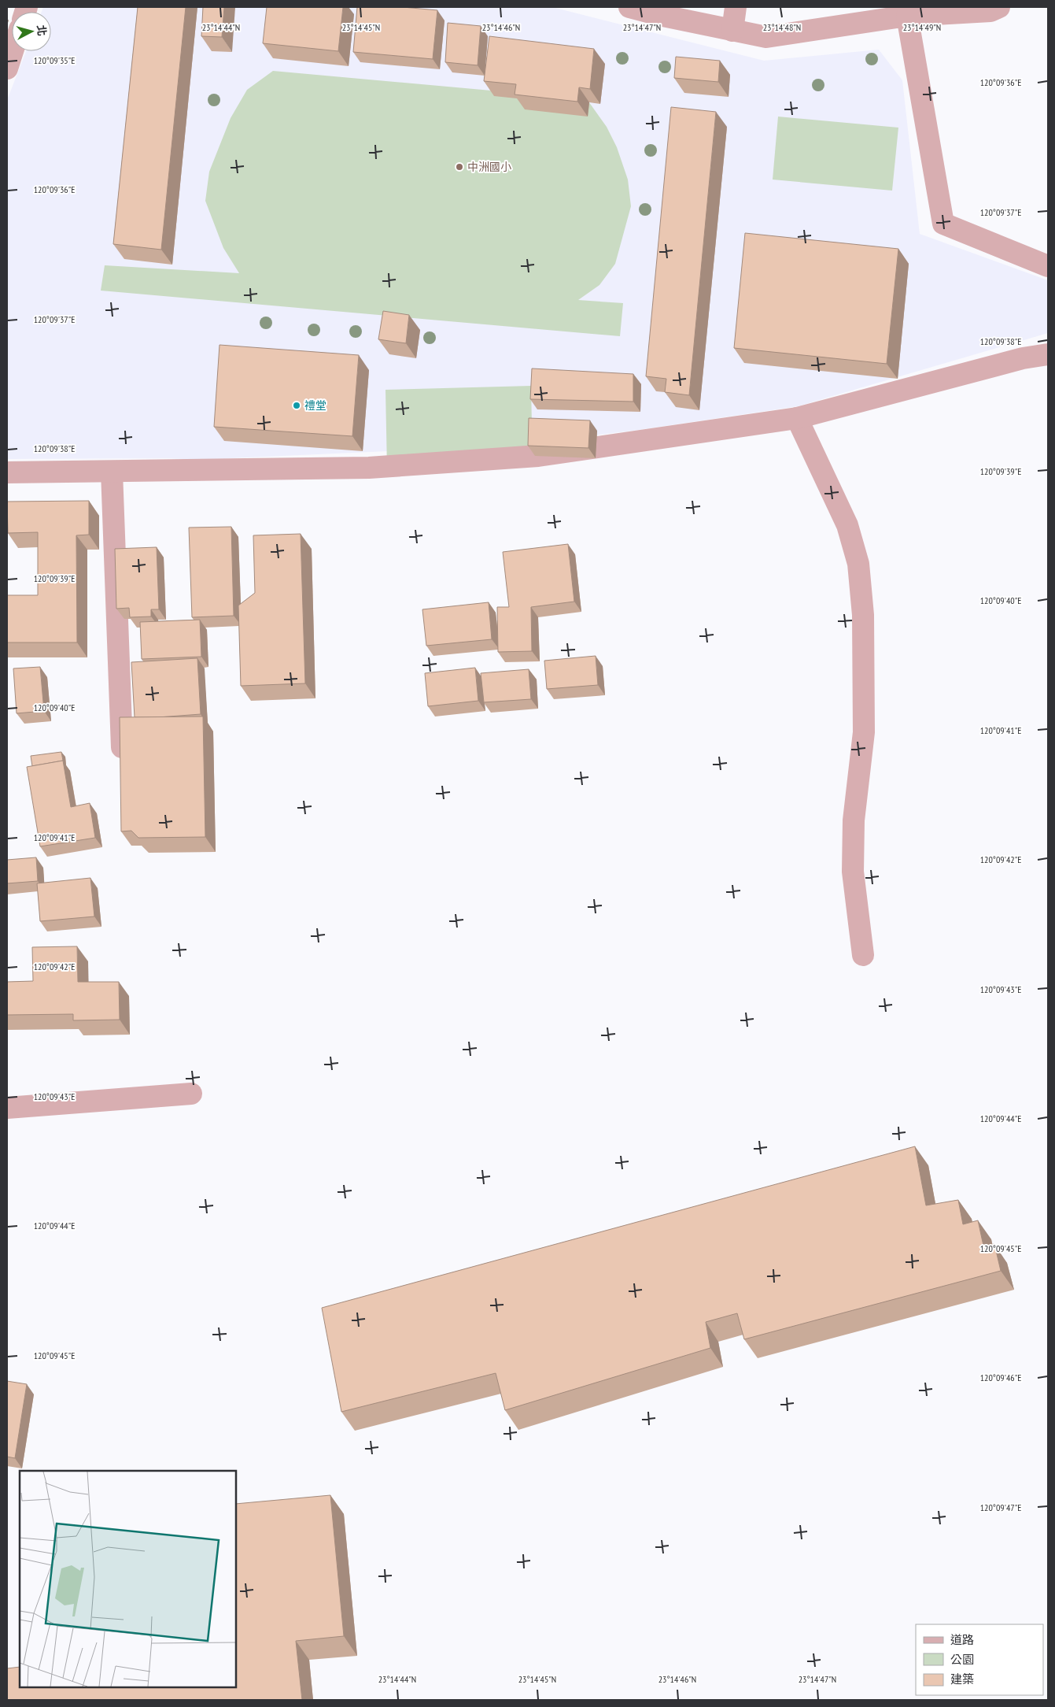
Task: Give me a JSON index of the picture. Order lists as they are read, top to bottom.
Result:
{
  "places": ["中洲國小", "禮堂"],
  "legend": ["道路", "公園", "建築"],
  "north": "right",
  "coordinates": [
    "23°14'44\"N",
    "23°14'45\"N",
    "23°14'46\"N",
    "23°14'47\"N",
    "23°14'48\"N",
    "23°14'49\"N",
    "120°09'35\"E",
    "120°09'36\"E",
    "120°09'37\"E",
    "120°09'38\"E",
    "120°09'39\"E",
    "120°09'40\"E",
    "120°09'41\"E",
    "120°09'42\"E",
    "120°09'43\"E",
    "120°09'44\"E",
    "120°09'45\"E",
    "120°09'46\"E",
    "120°09'47\"E"
  ]
}
